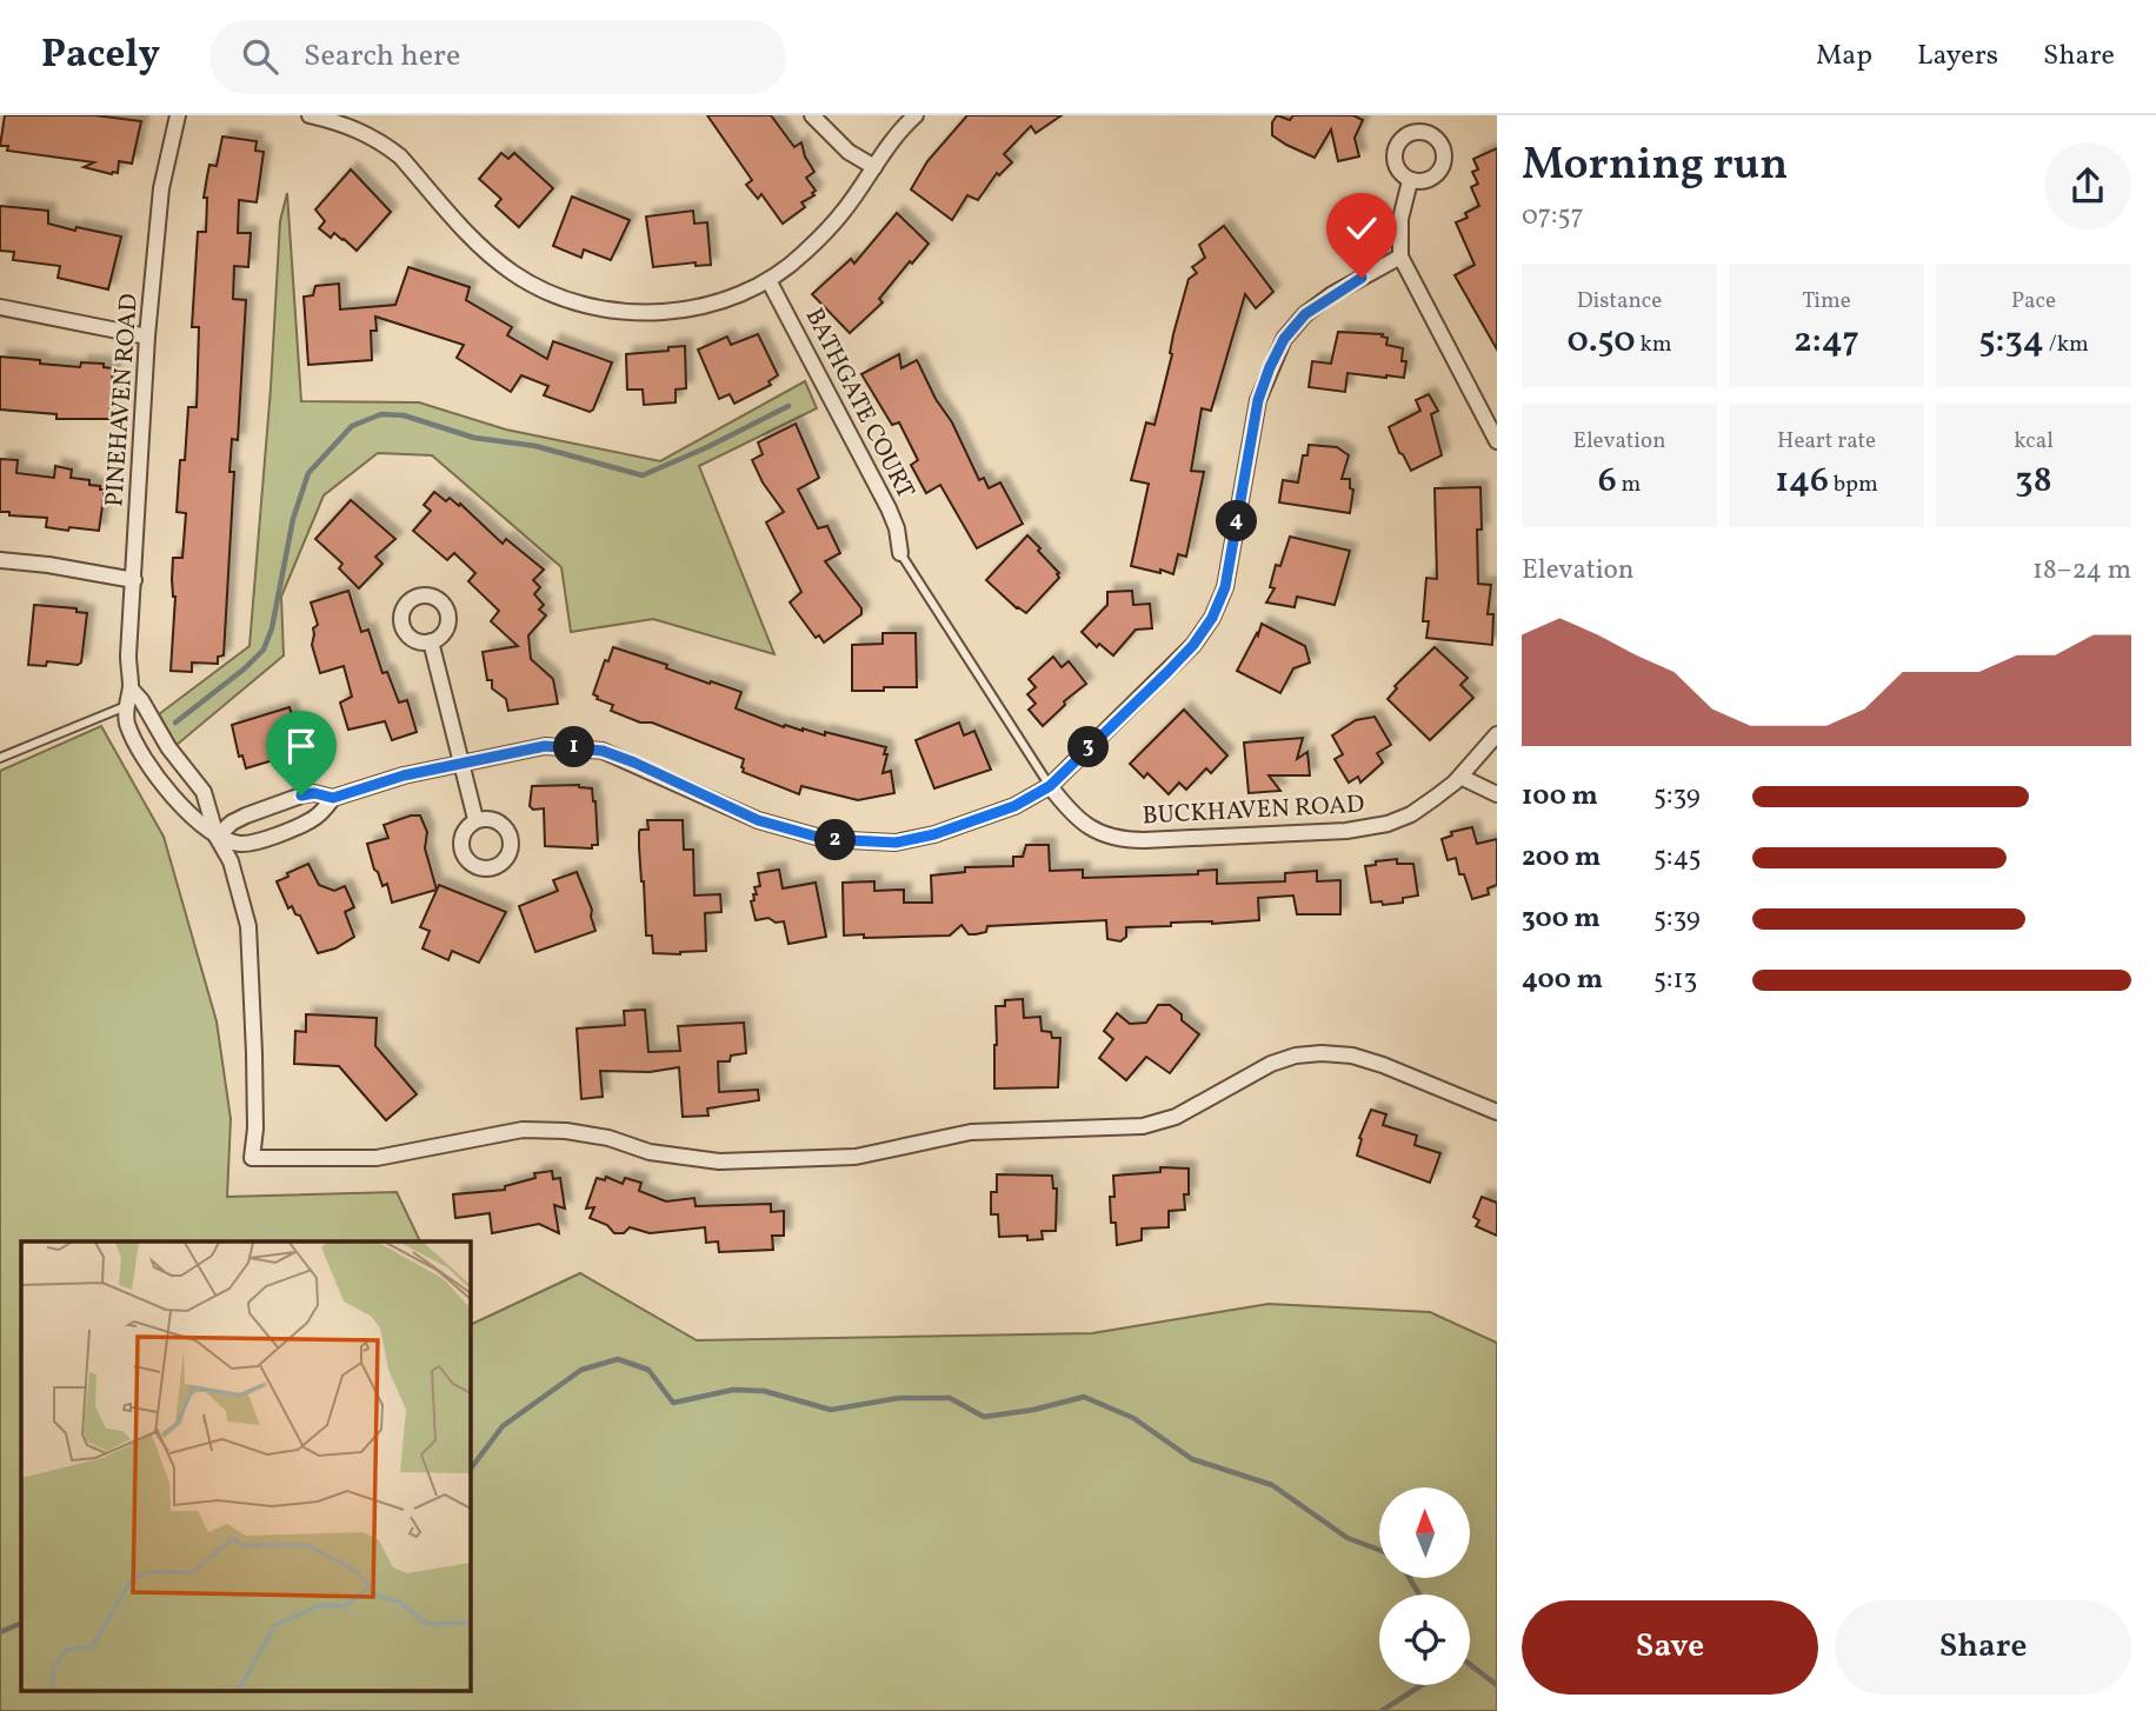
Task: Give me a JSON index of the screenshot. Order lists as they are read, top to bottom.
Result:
{
  "streets": {
    "street": ["PINEHAVEN ROAD", "BATHGATE COURT", "BUCKHAVEN ROAD"]
  },
  "north": "top",
  "page": {
    "header": "Pacely",
    "search": "Search here",
    "nav": ["Map", "Layers", "Share"],
    "heading": ["Morning run", "07:57"],
    "stats": [
      ["Distance", "0.50 km"],
      ["Time", "2:47"],
      ["Pace", "5:34 /km"],
      ["Elevation", "6 m"],
      ["Heart rate", "146 bpm"],
      ["kcal", "38"]
    ],
    "pins": [
      "4",
      "1",
      "3",
      "2"
    ],
    "chart": ["Elevation", "18–24 m"],
    "list": [
      {
        "name": "100 m",
        "note": "5:39"
      },
      {
        "name": "200 m",
        "note": "5:45"
      },
      {
        "name": "300 m",
        "note": "5:39"
      },
      {
        "name": "400 m",
        "note": "5:13"
      }
    ],
    "buttons": ["Save", "Share"]
  }
}
